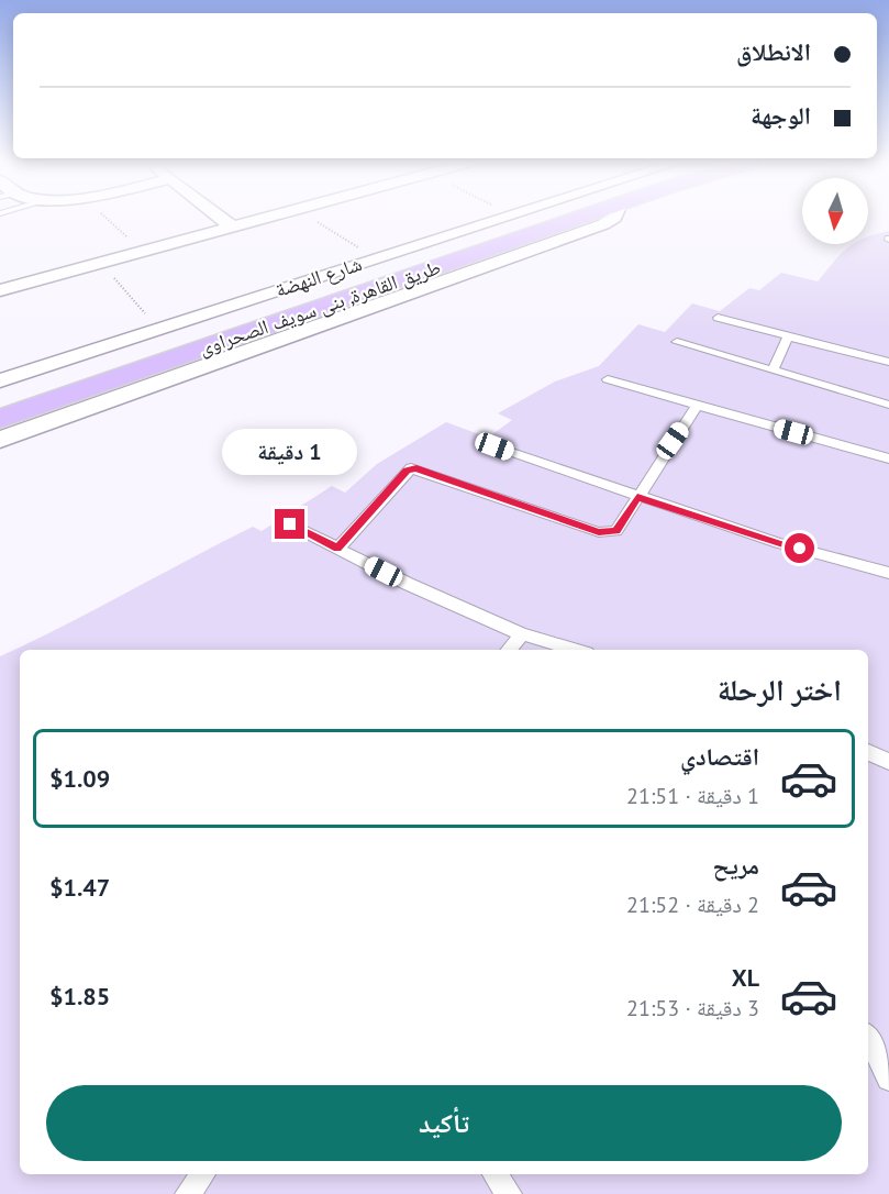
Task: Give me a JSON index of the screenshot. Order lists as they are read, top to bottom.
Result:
{
  "streets": {
    "main road": ["طريق القاهرة, بنى سويف الصحراوى"],
    "street": ["شارع النهضة"]
  },
  "crossings": [
    ["شارع النهضة", "طريق القاهرة, بنى سويف الصحراوى"]
  ],
  "north": "bottom",
  "page": {
    "banner": ["الانطلاق", "الوجهة"],
    "bubble": "1 دقيقة",
    "heading": "اختر الرحلة",
    "list": [
      {
        "name": "اقتصادي",
        "note": "1 دقيقة · 21:51",
        "value": "$1.09"
      },
      {
        "name": "مريح",
        "note": "2 دقيقة · 21:52",
        "value": "$1.47"
      },
      {
        "name": "XL",
        "note": "3 دقيقة · 21:53",
        "value": "$1.85"
      }
    ],
    "buttons": "تأكيد"
  }
}
